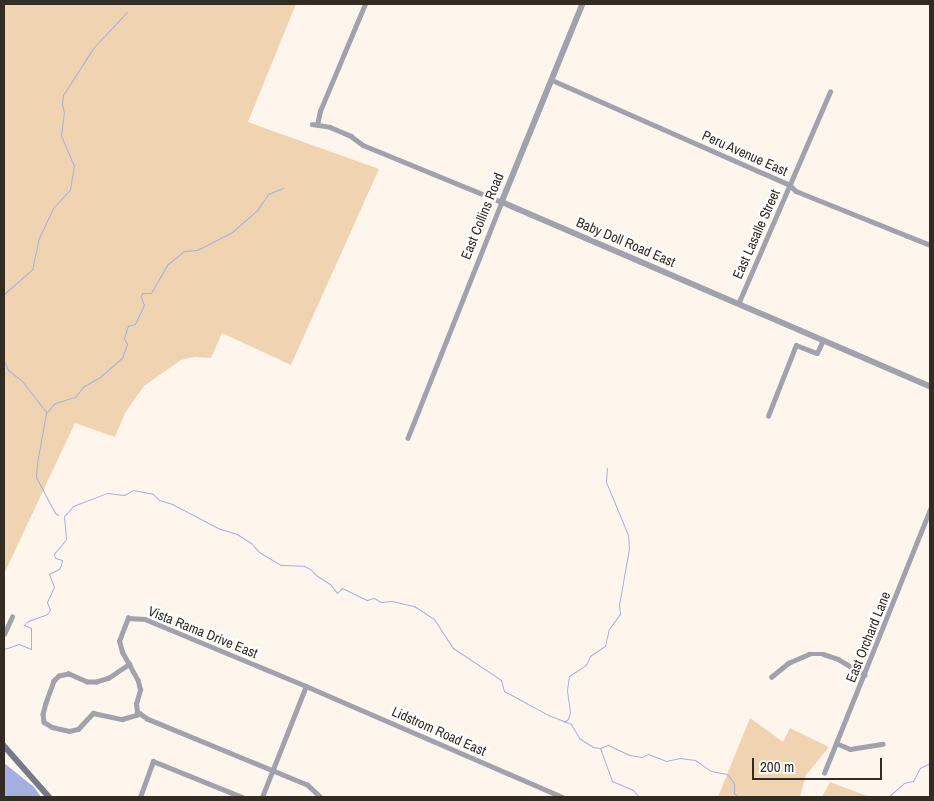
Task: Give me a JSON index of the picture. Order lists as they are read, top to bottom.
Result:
{
  "streets": {
    "street": [
      "Peru Avenue East",
      "East Collins Road",
      "East Lasalle Street",
      "Baby Doll Road East",
      "Vista Rama Drive East",
      "East Orchard Lane",
      "Lidstrom Road East"
    ]
  },
  "crossings": [
    ["Peru Avenue East", "East Collins Road"],
    ["Peru Avenue East", "East Lasalle Street"],
    ["East Collins Road", "Baby Doll Road East"],
    ["East Lasalle Street", "Baby Doll Road East"],
    ["Vista Rama Drive East", "Lidstrom Road East"]
  ],
  "scale_bar": "200 m"
}
